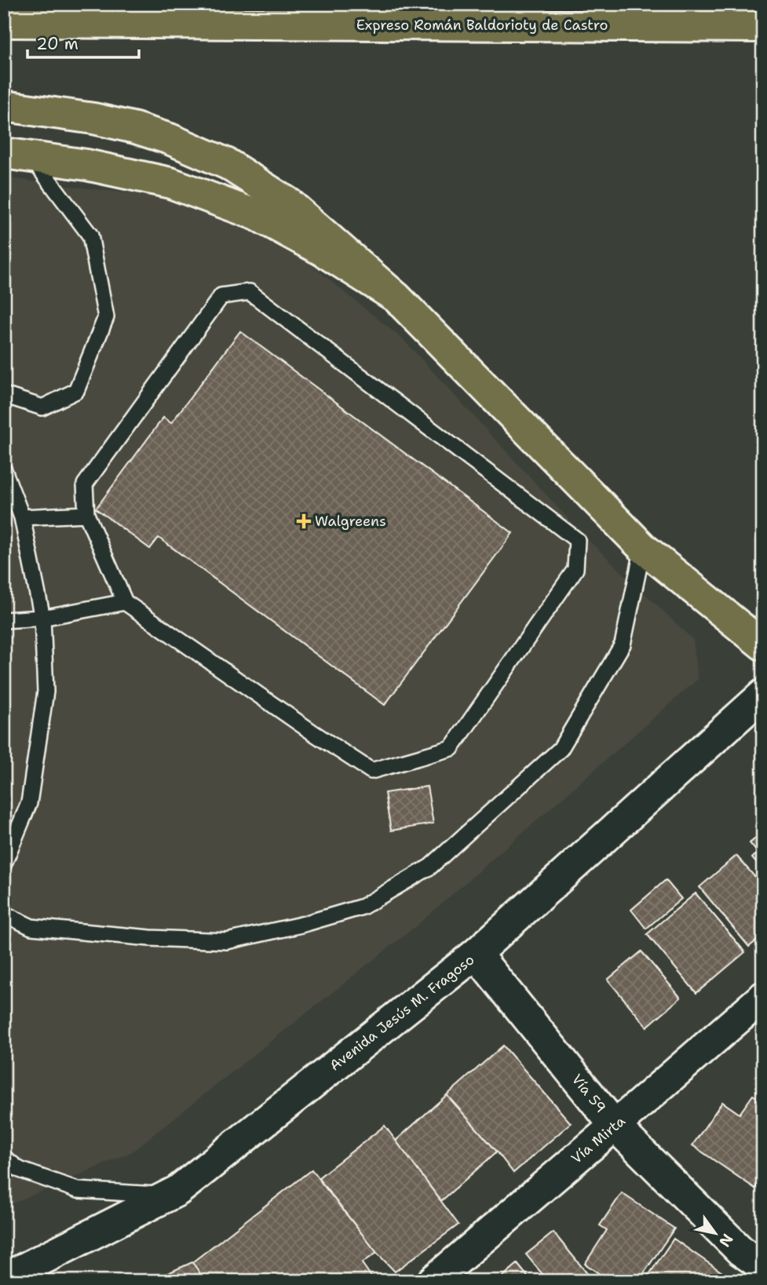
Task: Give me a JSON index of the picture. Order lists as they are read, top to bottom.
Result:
{
  "streets": {
    "main road": ["Expreso Román Baldorioty de Castro"],
    "street": ["Avenida Jesús M. Fragoso", "Vía 59", "Vía Mirta"]
  },
  "crossings": [
    ["Avenida Jesús M. Fragoso", "Vía 59"],
    ["Vía 59", "Vía Mirta"]
  ],
  "places": {
    "health": ["Walgreens"]
  },
  "scale_bar": "20 m",
  "north": "bottom right"
}
